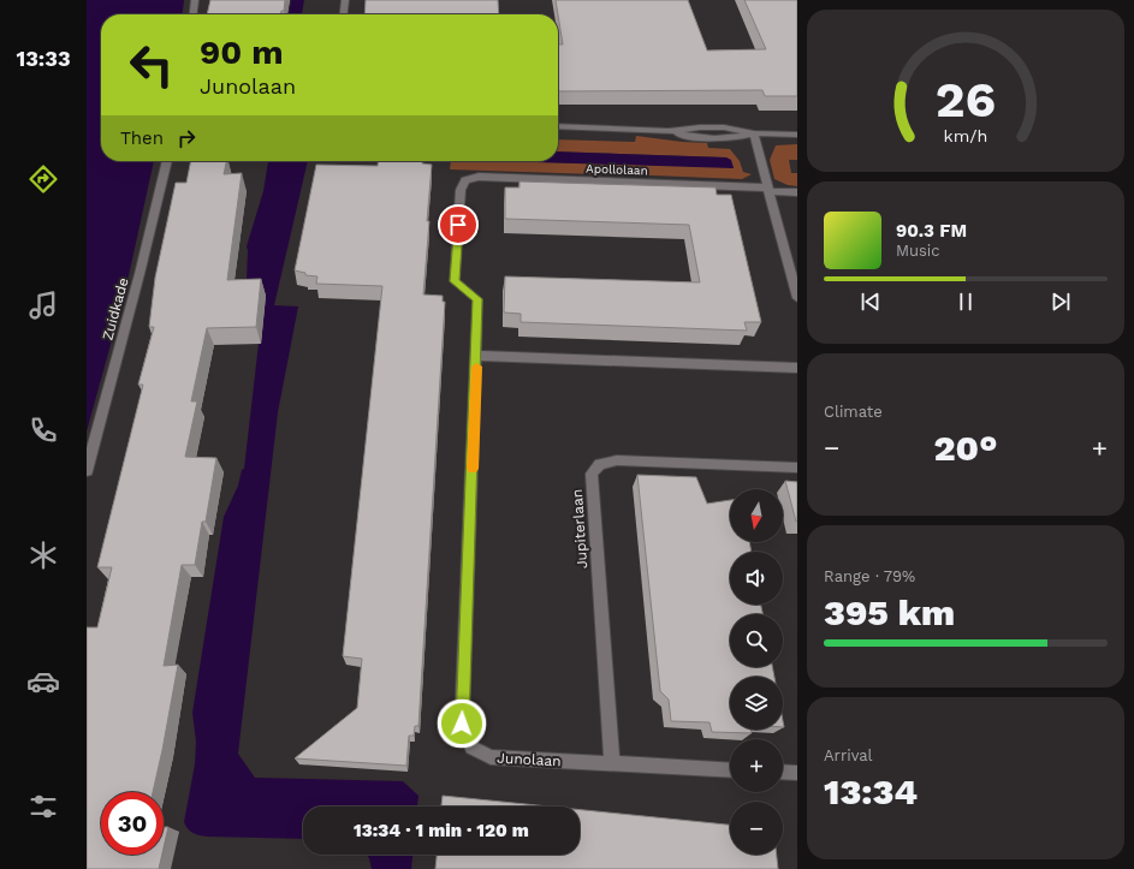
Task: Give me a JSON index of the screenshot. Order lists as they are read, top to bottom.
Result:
{
  "streets": {
    "street": [
      "Apollolaan",
      "Zuidkade",
      "Jupiterlaan",
      "Junolaan"
    ]
  },
  "crossings": [
    ["Apollolaan", "Junolaan"],
    ["Jupiterlaan", "Junolaan"]
  ],
  "north": "bottom",
  "page": {
    "tabs": "13:33",
    "turn": ["90 m", "Junolaan"],
    "then": "Then",
    "song": ["90.3 FM", "Music"],
    "tile": [
      "Climate",
      ["Range · 79%", "395 km"],
      ["Arrival", "13:34"]
    ],
    "heat": ["−", "20°", "+"],
    "map_buttons": ["+", "−"],
    "limit": "30",
    "trip": "13:34 · 1 min · 120 m",
    "gauge": ["26", "km/h"]
  }
}
